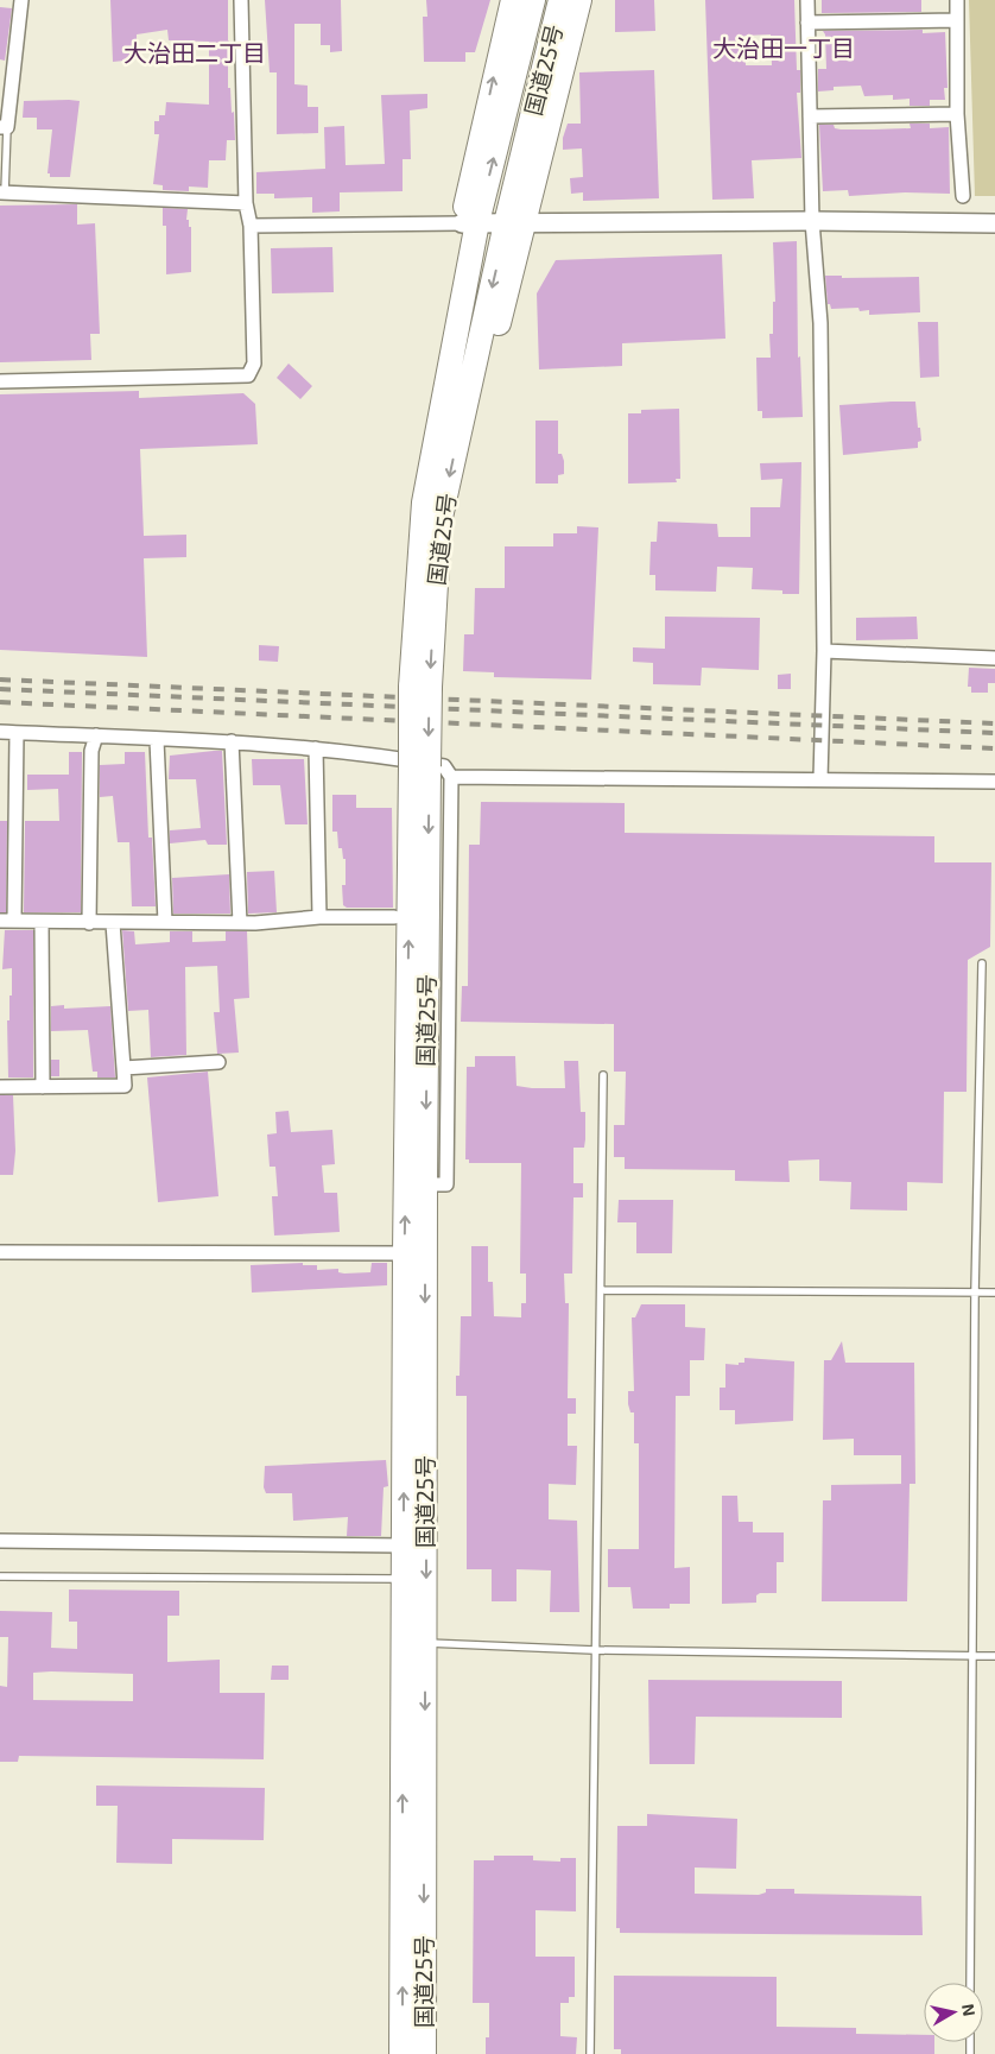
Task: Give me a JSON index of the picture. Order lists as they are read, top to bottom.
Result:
{
  "streets": {
    "highway": ["国道25号"]
  },
  "districts": ["大治田一丁目", "大治田二丁目"],
  "north": "right"
}
